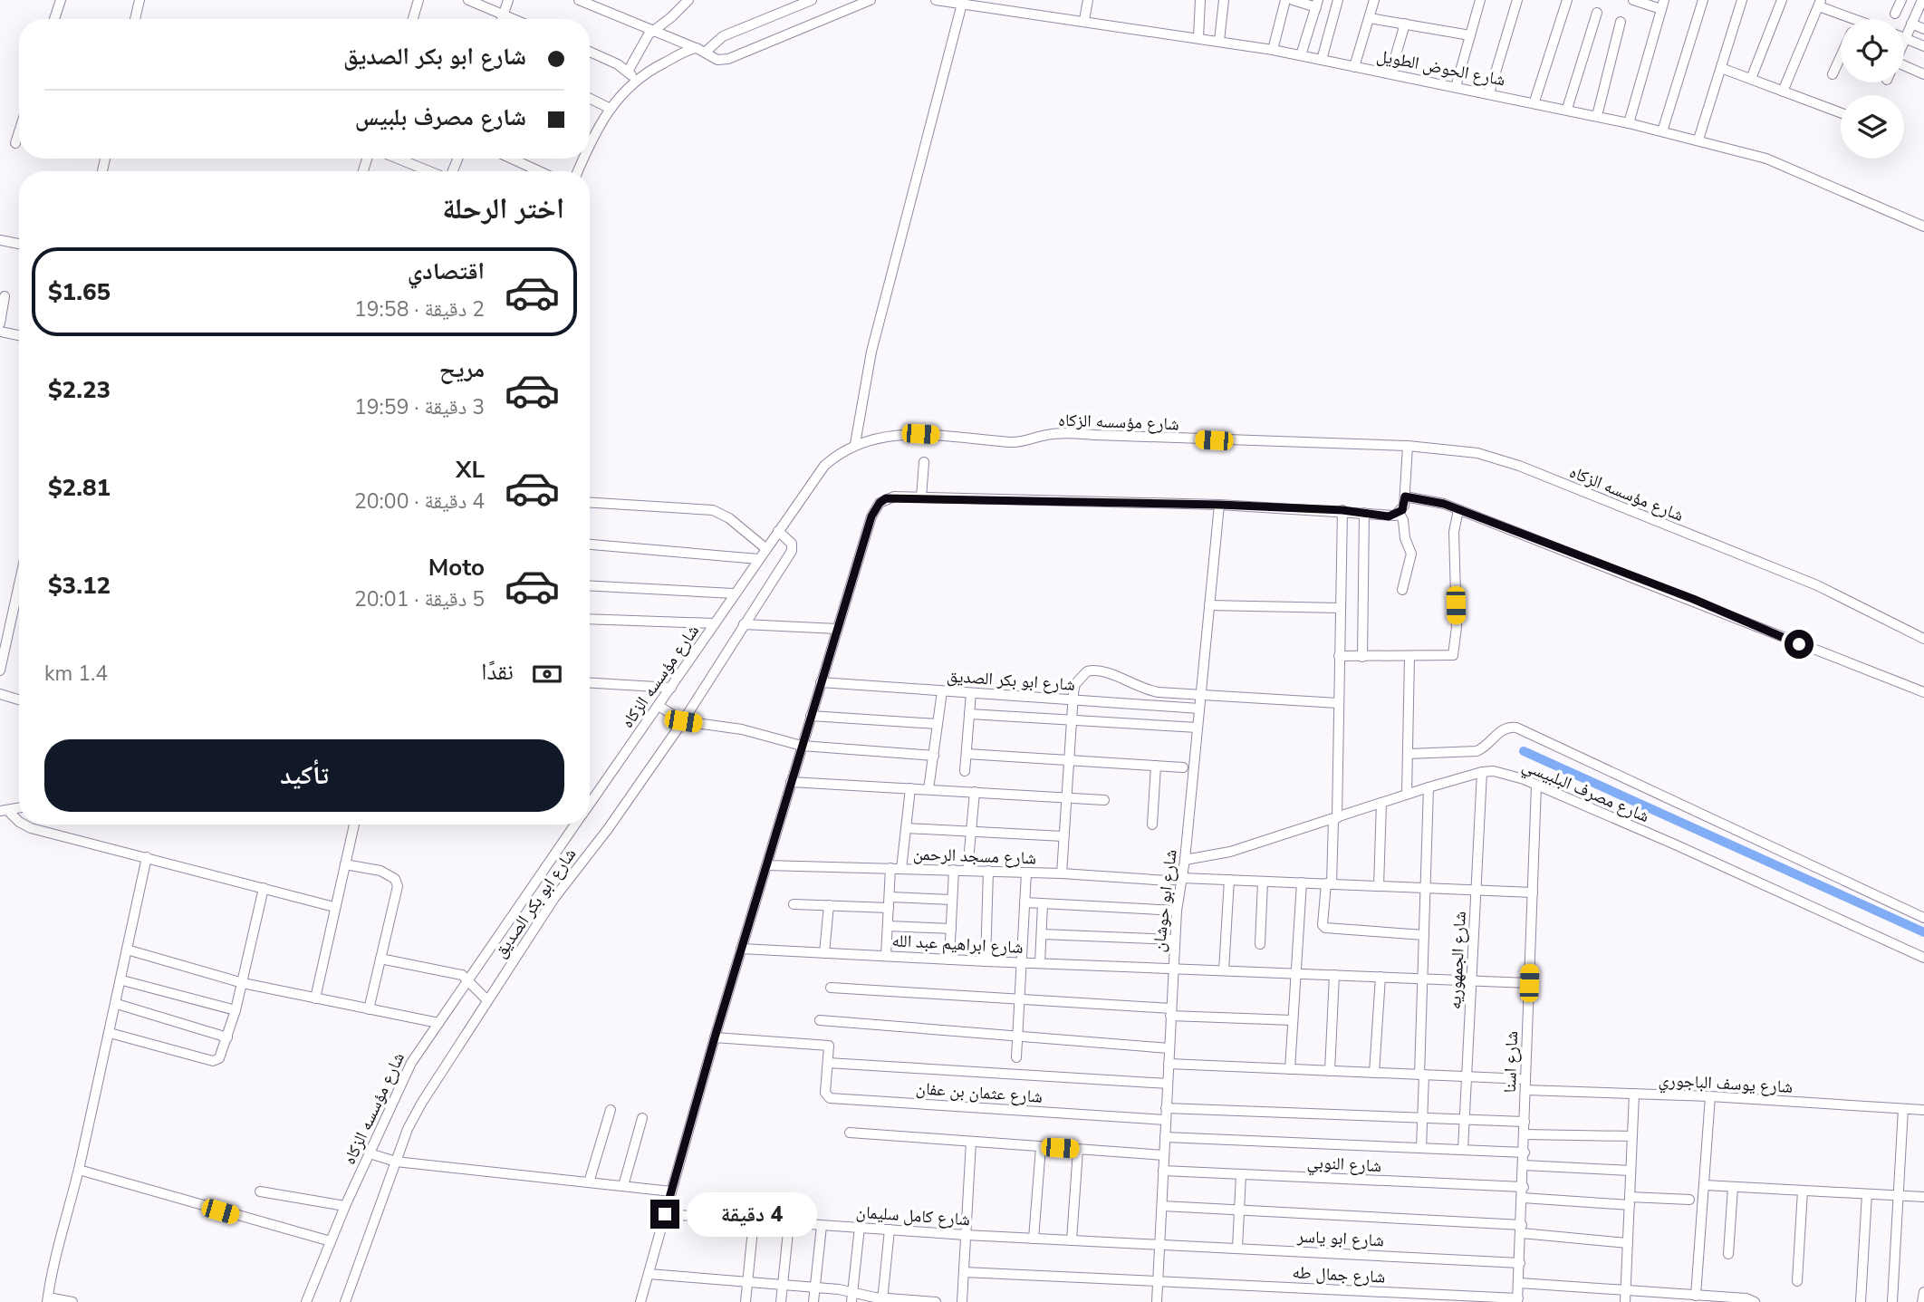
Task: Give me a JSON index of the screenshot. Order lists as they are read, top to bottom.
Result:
{
  "streets": {
    "street": [
      "شارع الحوض الطويل",
      "شارع مؤسسه الزكاه",
      "شارع ابو بكر الصديق",
      "شارع مصرف البلبيسي",
      "شارع مسجد الرحمن",
      "شارع ابو حوشان",
      "شارع ابراهيم عبد الله",
      "شارع الجمهوريه",
      "شارع اسنا",
      "شارع يوسف الباجوري",
      "شارع عثمان بن عفان",
      "شارع النوبي",
      "شارع كامل سليمان",
      "شارع ابو ياسر",
      "شارع جمال طه"
    ]
  },
  "crossings": [
    ["شارع مؤسسه الزكاه", "شارع ابو بكر الصديق"],
    ["شارع ابو بكر الصديق", "شارع ابو حوشان"],
    ["شارع مصرف البلبيسي", "شارع ابو حوشان"],
    ["شارع مصرف البلبيسي", "شارع الجمهوريه"],
    ["شارع مصرف البلبيسي", "شارع اسنا"],
    ["شارع مسجد الرحمن", "شارع ابو حوشان"],
    ["شارع مسجد الرحمن", "شارع الجمهوريه"],
    ["شارع مسجد الرحمن", "شارع اسنا"],
    ["شارع ابو حوشان", "شارع ابراهيم عبد الله"],
    ["شارع ابو حوشان", "شارع عثمان بن عفان"],
    ["شارع ابو حوشان", "شارع النوبي"],
    ["شارع ابو حوشان", "شارع كامل سليمان"],
    ["شارع ابو حوشان", "شارع ابو ياسر"],
    ["شارع ابو حوشان", "شارع جمال طه"],
    ["شارع ابراهيم عبد الله", "شارع الجمهوريه"],
    ["شارع ابراهيم عبد الله", "شارع اسنا"],
    ["شارع اسنا", "شارع يوسف الباجوري"],
    ["شارع اسنا", "شارع النوبي"],
    ["شارع اسنا", "شارع ابو ياسر"],
    ["شارع اسنا", "شارع جمال طه"],
    ["شارع كامل سليمان", "شارع ابو ياسر"]
  ],
  "page": {
    "banner": ["شارع ابو بكر الصديق", "شارع مصرف بلبيس"],
    "heading": "اختر الرحلة",
    "list": [
      {
        "name": "اقتصادي",
        "note": "2 دقيقة · 19:58",
        "value": "$1.65"
      },
      {
        "name": "مريح",
        "note": "3 دقيقة · 19:59",
        "value": "$2.23"
      },
      {
        "name": "XL",
        "note": "4 دقيقة · 20:00",
        "value": "$2.81"
      },
      {
        "name": "Moto",
        "note": "5 دقيقة · 20:01",
        "value": "$3.12"
      }
    ],
    "pay": ["نقدًا", "1.4 km"],
    "buttons": "تأكيد",
    "bubble": "4 دقيقة"
  }
}
